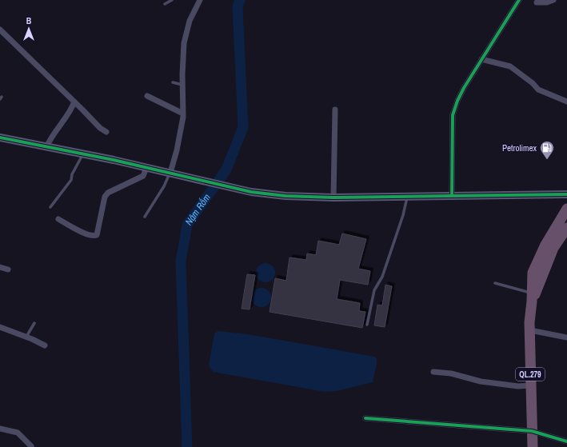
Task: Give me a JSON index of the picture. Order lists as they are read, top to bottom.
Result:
{
  "streets": {
    "highway": ["QL.279"]
  },
  "water": ["Nậm Rốm"],
  "places": {
    "fuel station": ["Petrolimex"]
  },
  "north": "top"
}
